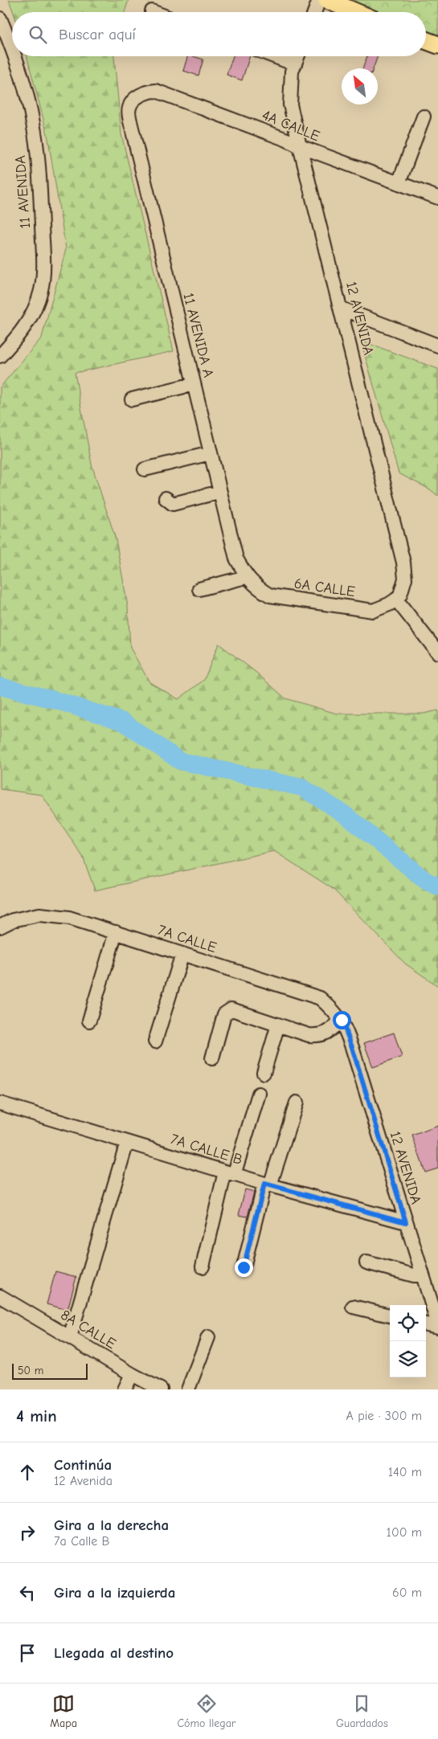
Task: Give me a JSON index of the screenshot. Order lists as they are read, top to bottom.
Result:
{
  "streets": {
    "street": [
      "4A CALLE",
      "11 AVENIDA",
      "12 AVENIDA",
      "11 AVENIDA A",
      "6A CALLE",
      "7A CALLE",
      "7A CALLE B",
      "8A CALLE"
    ]
  },
  "crossings": [
    ["4A CALLE", "12 AVENIDA"],
    ["4A CALLE", "11 AVENIDA A"],
    ["12 AVENIDA", "6A CALLE"],
    ["12 AVENIDA", "7A CALLE"],
    ["12 AVENIDA", "7A CALLE B"],
    ["11 AVENIDA A", "6A CALLE"]
  ],
  "scale_bar": "50 m",
  "north": "top left",
  "page": {
    "search": "Buscar aquí",
    "scale": "50 m",
    "heading": ["4 min", "A pie · 300 m"],
    "list": [
      ["Continúa", "12 Avenida", "140 m"],
      ["Gira a la derecha", "7a Calle B", "100 m"],
      ["Gira a la izquierda", "60 m"],
      "Llegada al destino"
    ],
    "nav": ["Mapa", "Cómo llegar", "Guardados"]
  }
}
